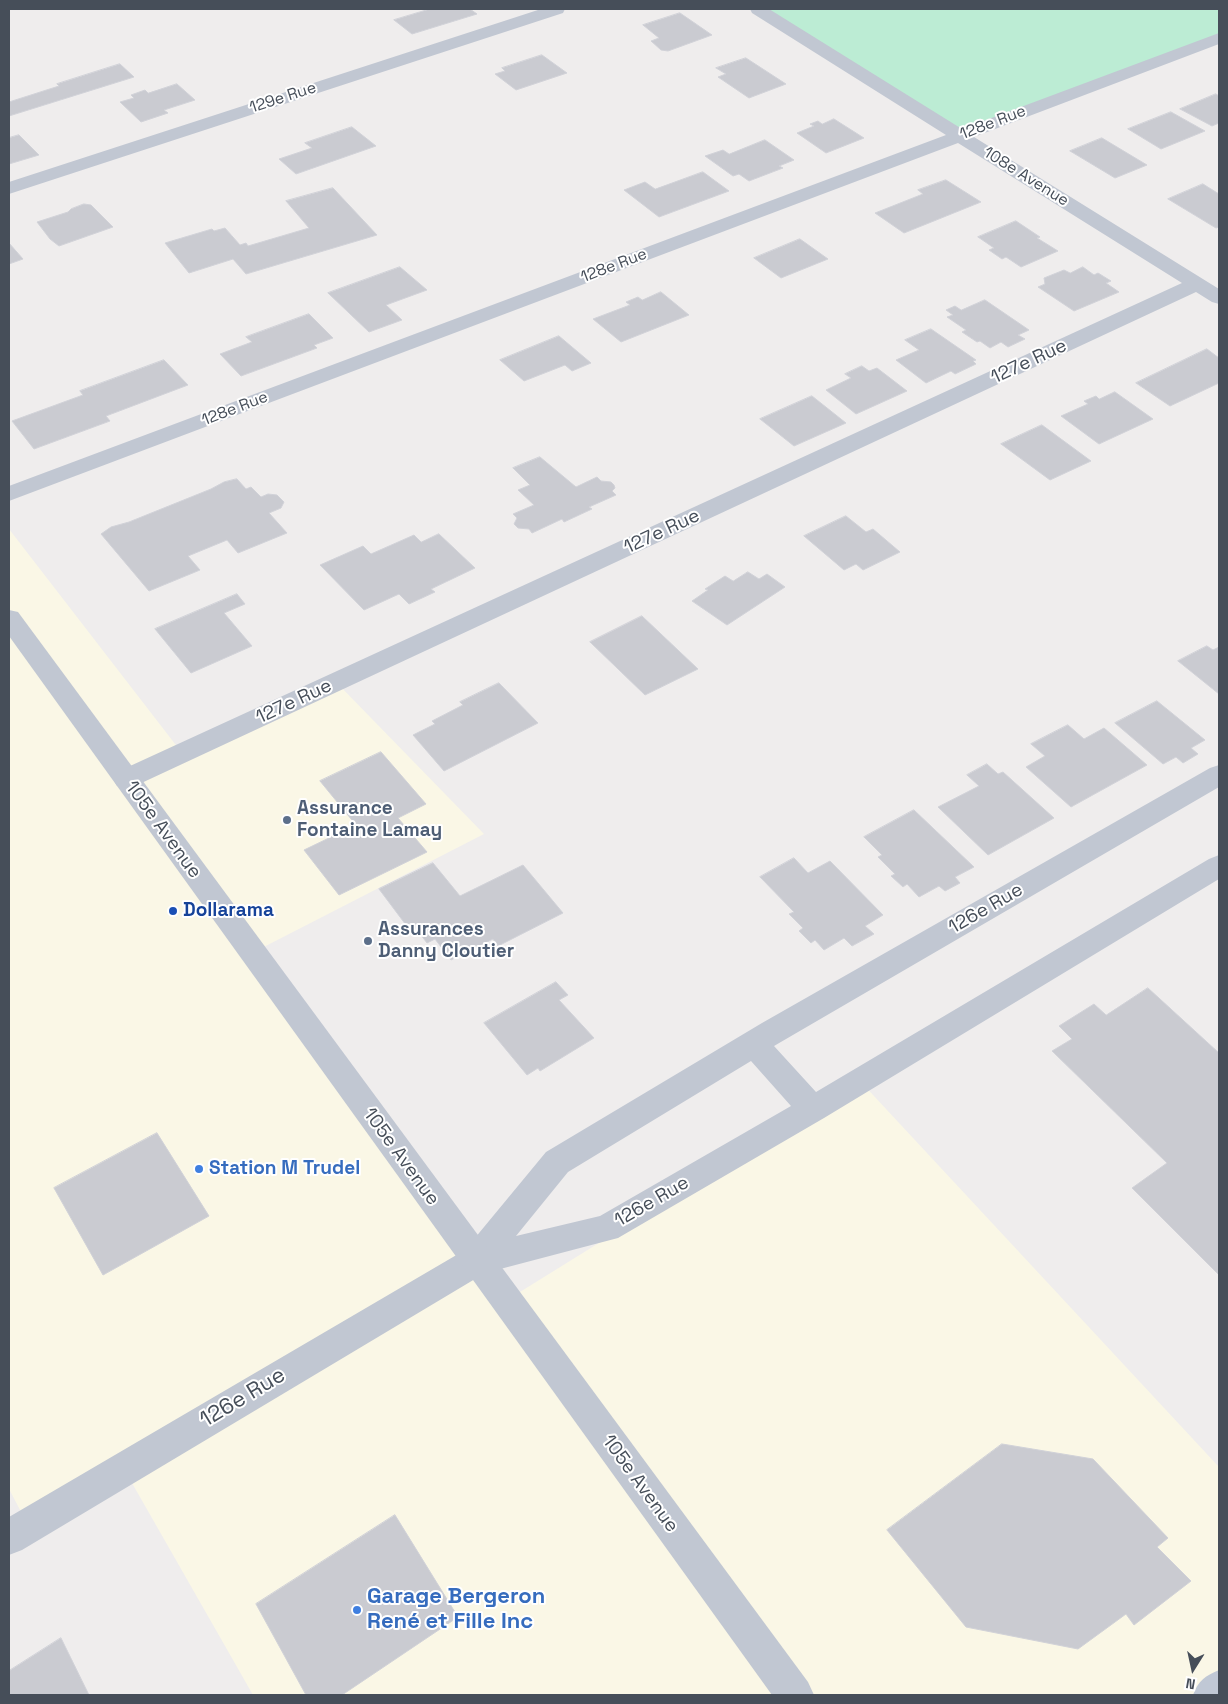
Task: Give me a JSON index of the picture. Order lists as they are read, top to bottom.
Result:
{
  "streets": {
    "street": [
      "129e Rue",
      "128e Rue",
      "108e Avenue",
      "127e Rue",
      "105e Avenue",
      "126e Rue"
    ]
  },
  "crossings": [
    ["128e Rue", "108e Avenue"],
    ["108e Avenue", "127e Rue"],
    ["127e Rue", "105e Avenue"],
    ["105e Avenue", "126e Rue"]
  ],
  "places": [
    "Assurance Fontaine Lamay",
    "Dollarama",
    "Assurances Danny Cloutier",
    "Station M Trudel",
    "Garage Bergeron René et Fille Inc"
  ],
  "north": "bottom"
}
